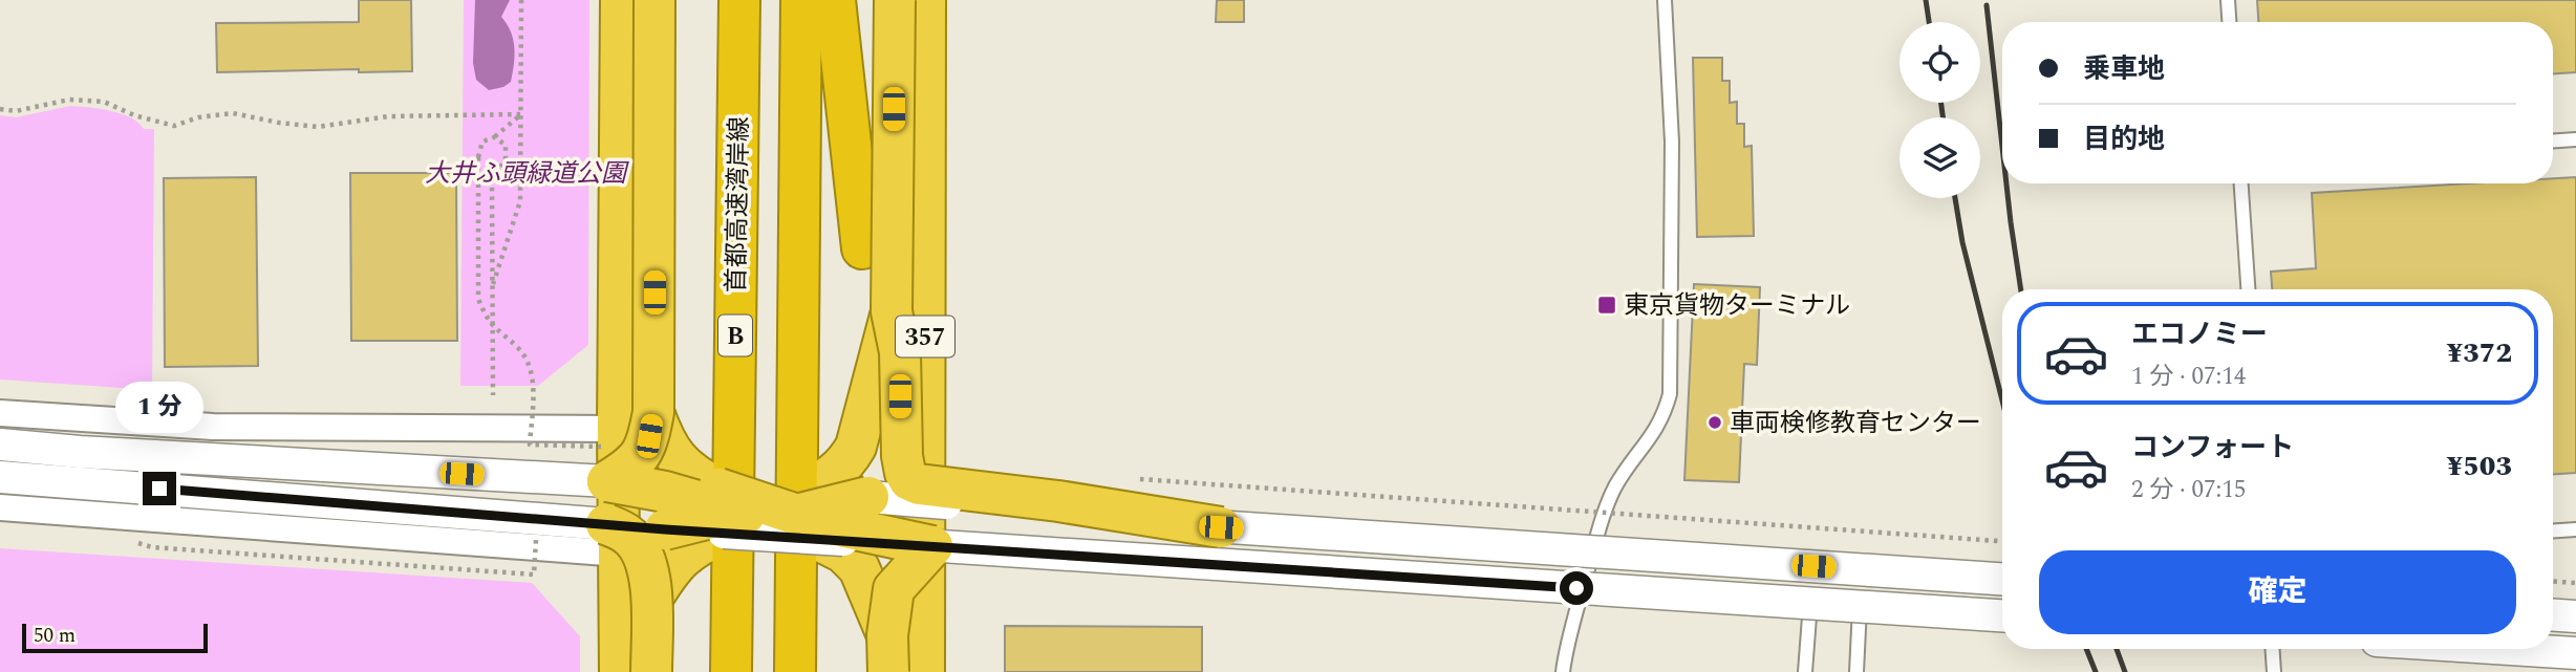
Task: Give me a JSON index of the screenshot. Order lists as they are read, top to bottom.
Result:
{
  "streets": {
    "highway": ["首都高速湾岸線", "B", "357"]
  },
  "parks": ["大井ふ頭緑道公園"],
  "places": {
    "transit": ["東京貨物ターミナル"],
    "other": ["車両検修教育センター"]
  },
  "scale_bar": "50 m",
  "page": {
    "banner": ["乗車地", "目的地"],
    "list": [
      {
        "name": "エコノミー",
        "note": "1 分 · 07:14",
        "value": "¥372"
      },
      {
        "name": "コンフォート",
        "note": "2 分 · 07:15",
        "value": "¥503"
      }
    ],
    "bubble": "1 分",
    "buttons": "確定",
    "scale": "50 m"
  }
}
